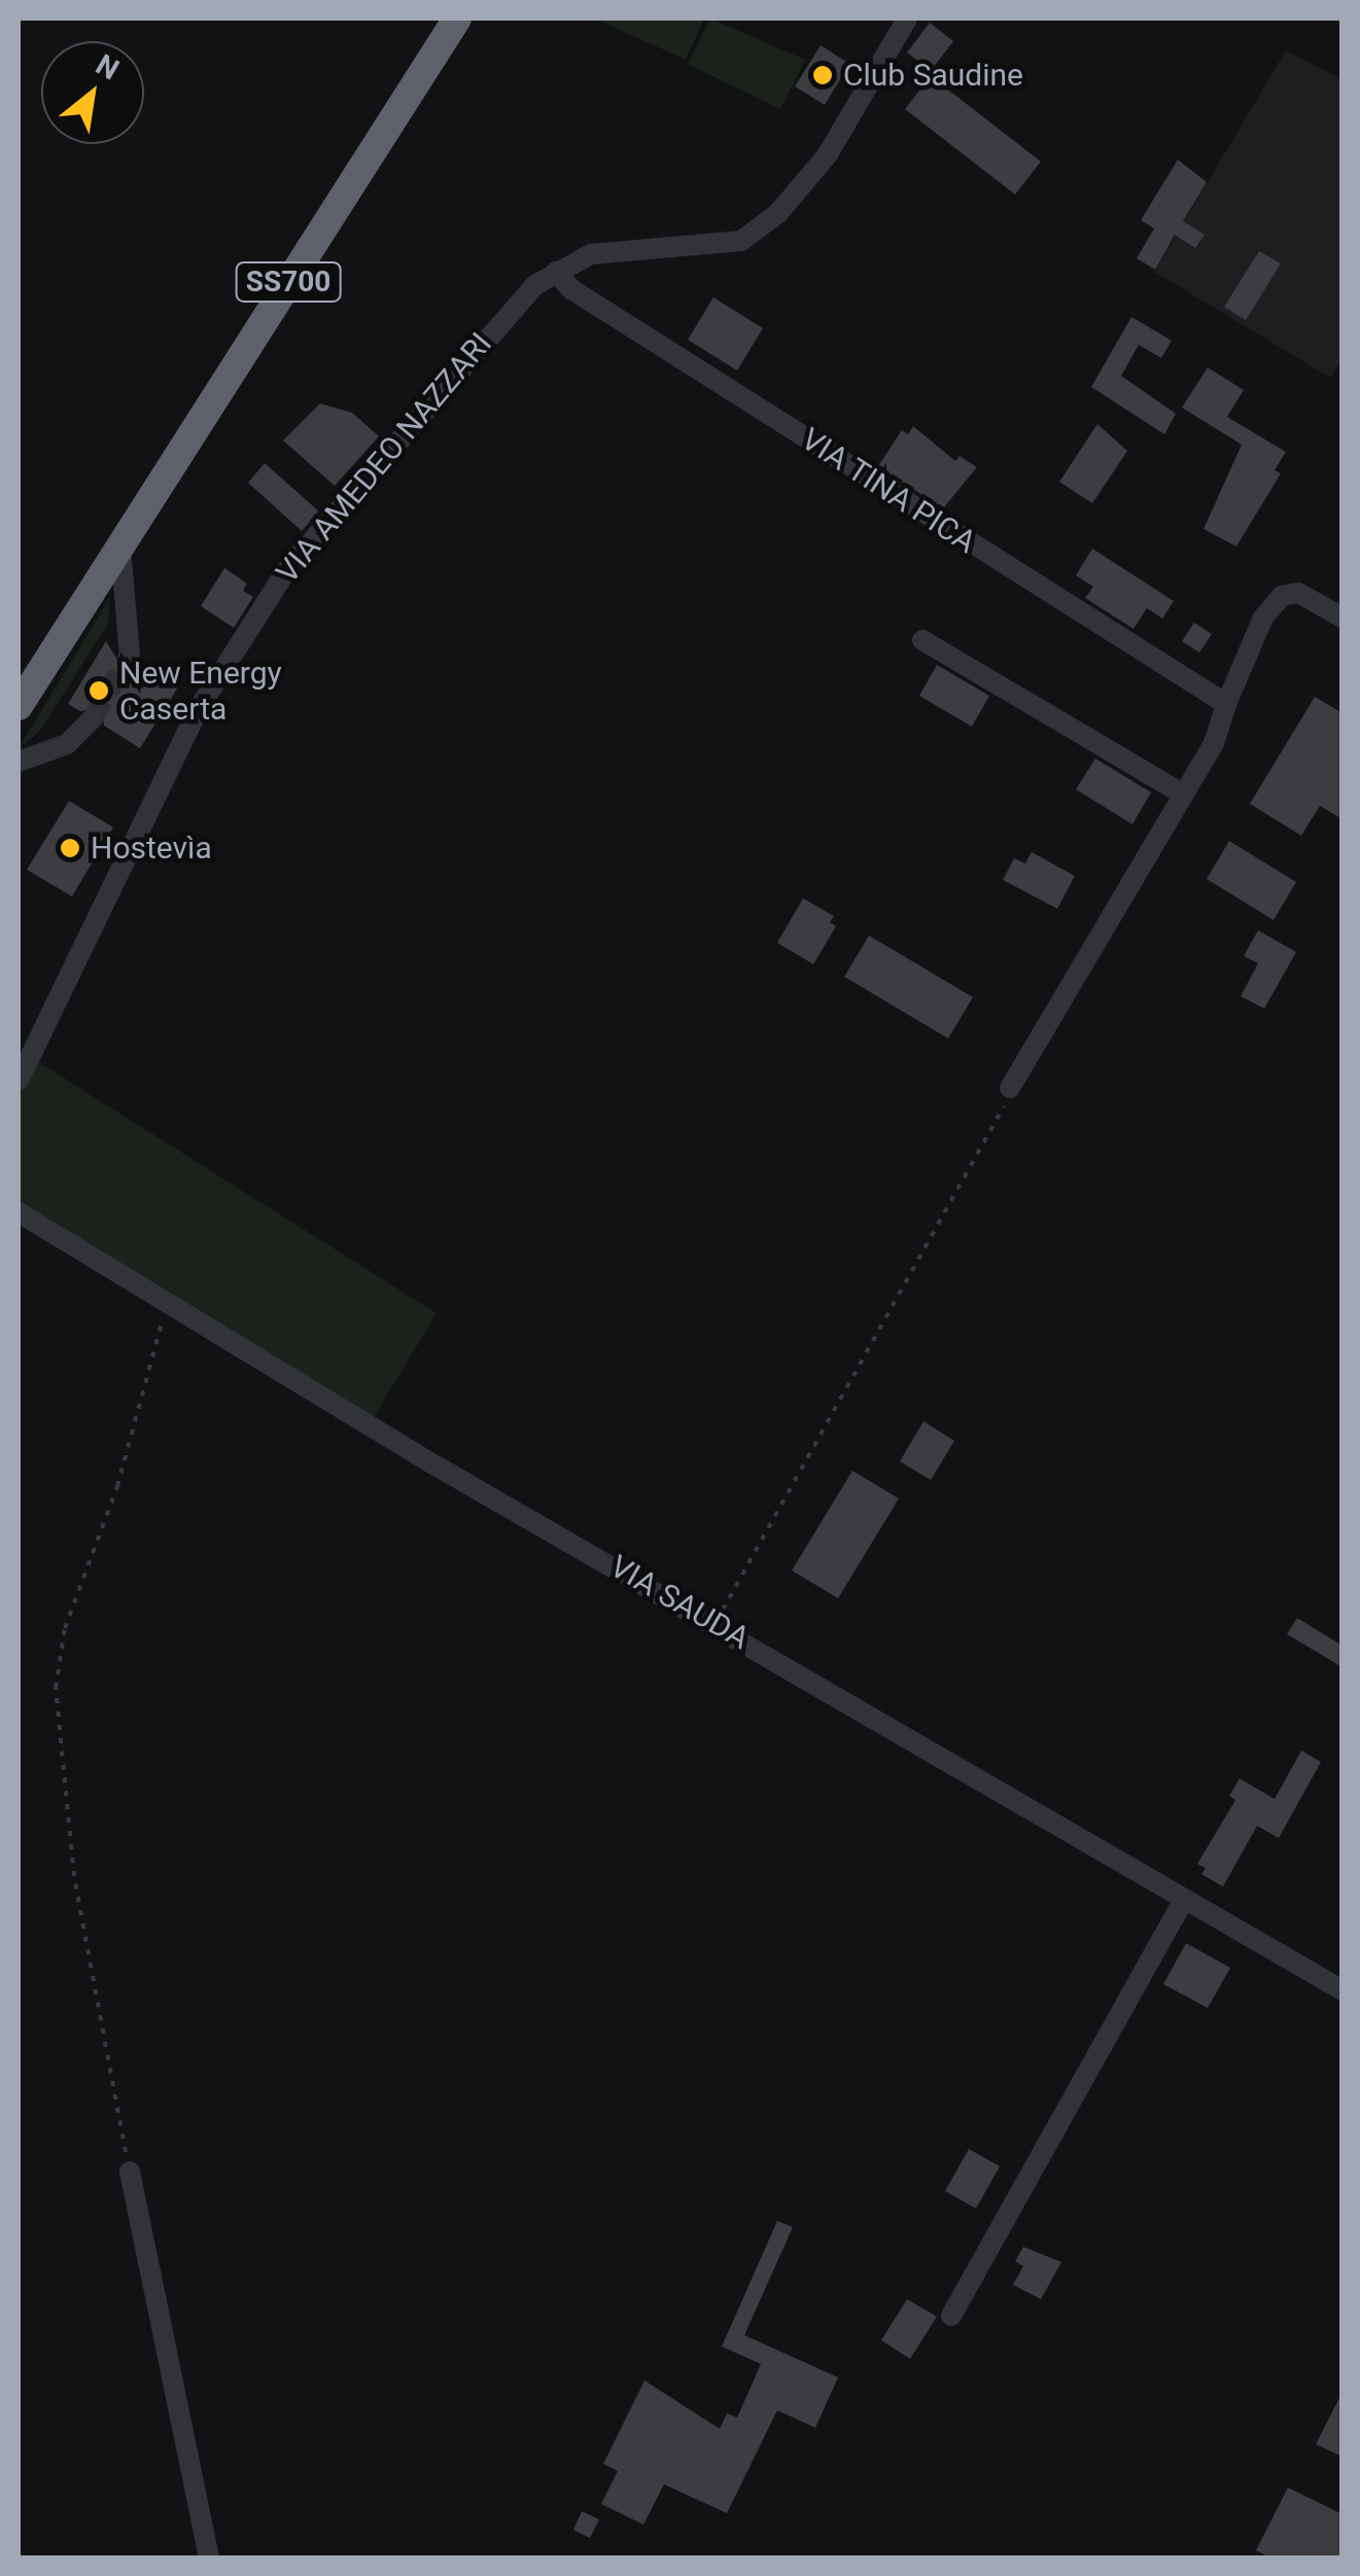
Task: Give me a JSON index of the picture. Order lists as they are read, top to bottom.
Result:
{
  "streets": {
    "highway": ["SS700"],
    "street": ["VIA AMEDEO NAZZARI", "VIA TINA PICA", "VIA SAUDA"]
  },
  "crossings": [
    ["VIA AMEDEO NAZZARI", "VIA TINA PICA"]
  ],
  "places": ["Club Saudine", "New Energy Caserta", "Hostevìa"],
  "north": "top right"
}
